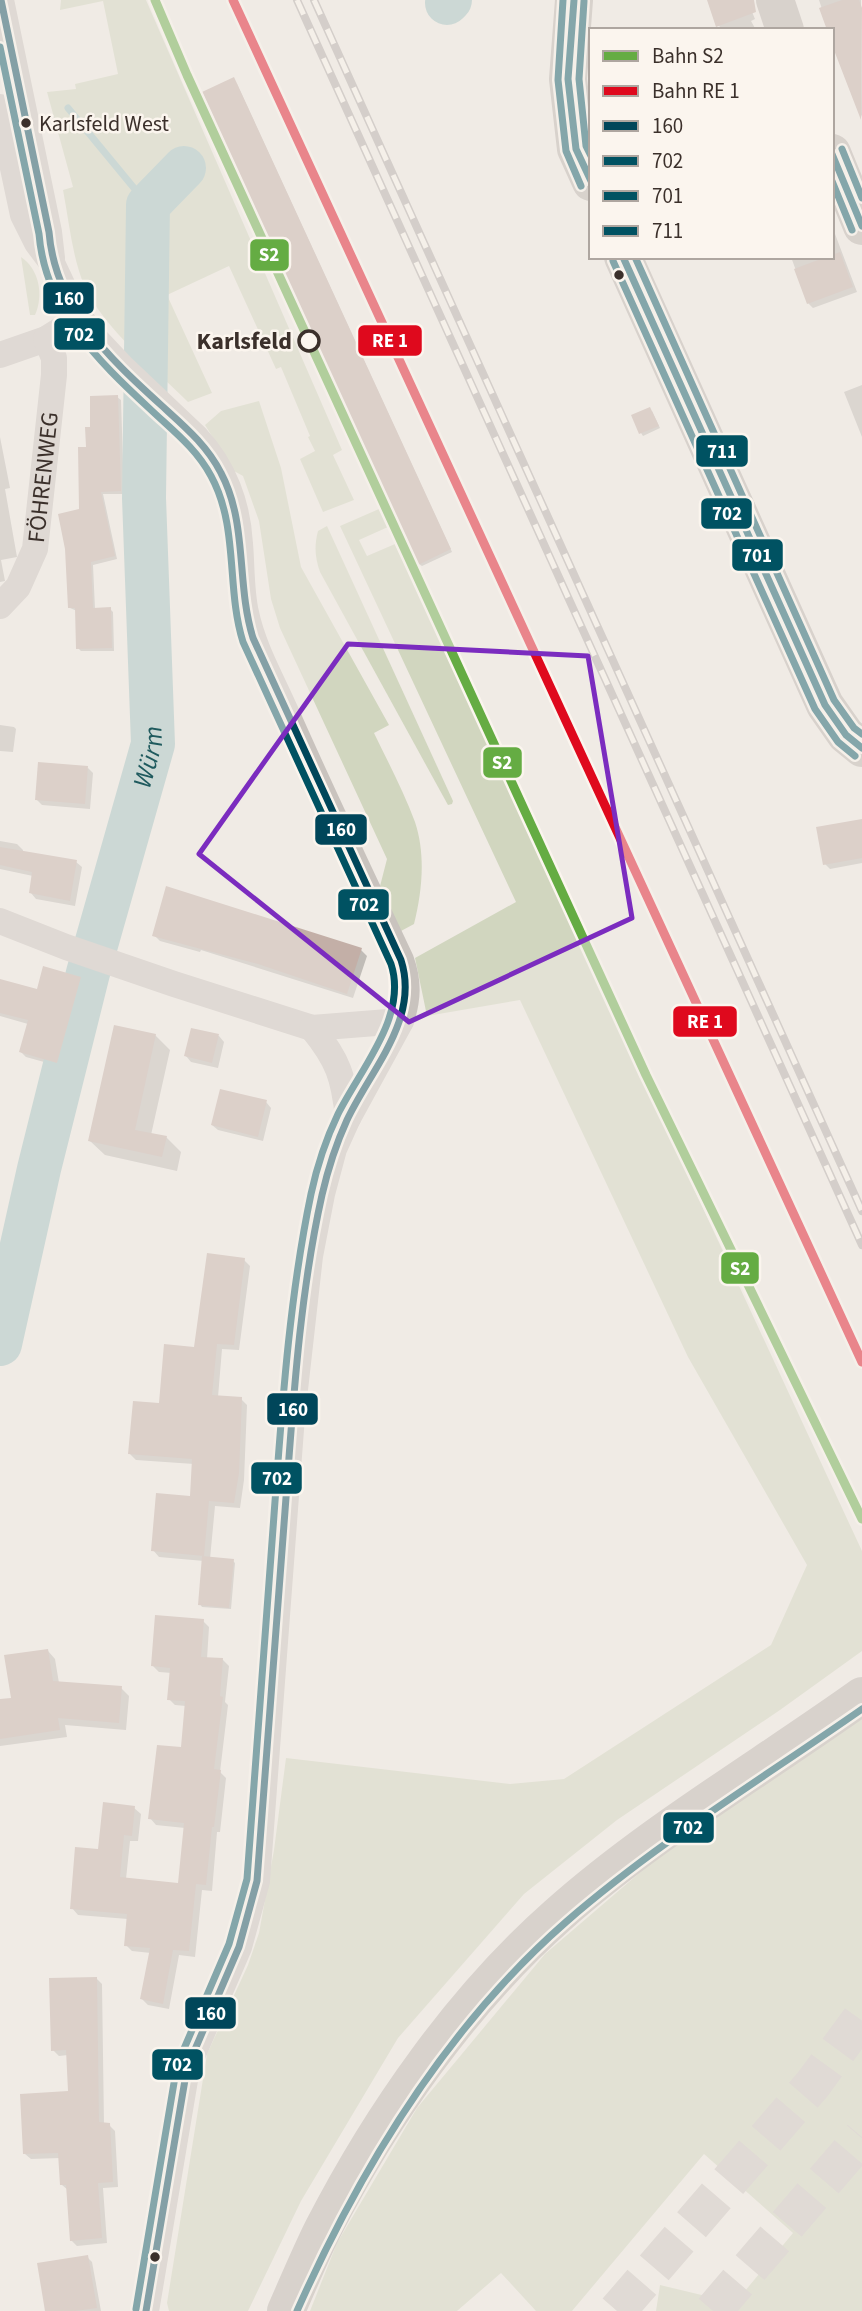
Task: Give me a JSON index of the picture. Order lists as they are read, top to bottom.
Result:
{
  "streets": {
    "street": ["FÖHRENWEG"]
  },
  "water": ["Würm"],
  "places": ["Karlsfeld West", "Karlsfeld"],
  "lines": [
    "rail line S2",
    "transit line 160",
    "transit line 702",
    "transit line 701",
    "transit line 711"
  ],
  "legend": [
    "Bahn S2",
    "Bahn RE 1",
    "160",
    "702",
    "701",
    "711"
  ]
}
